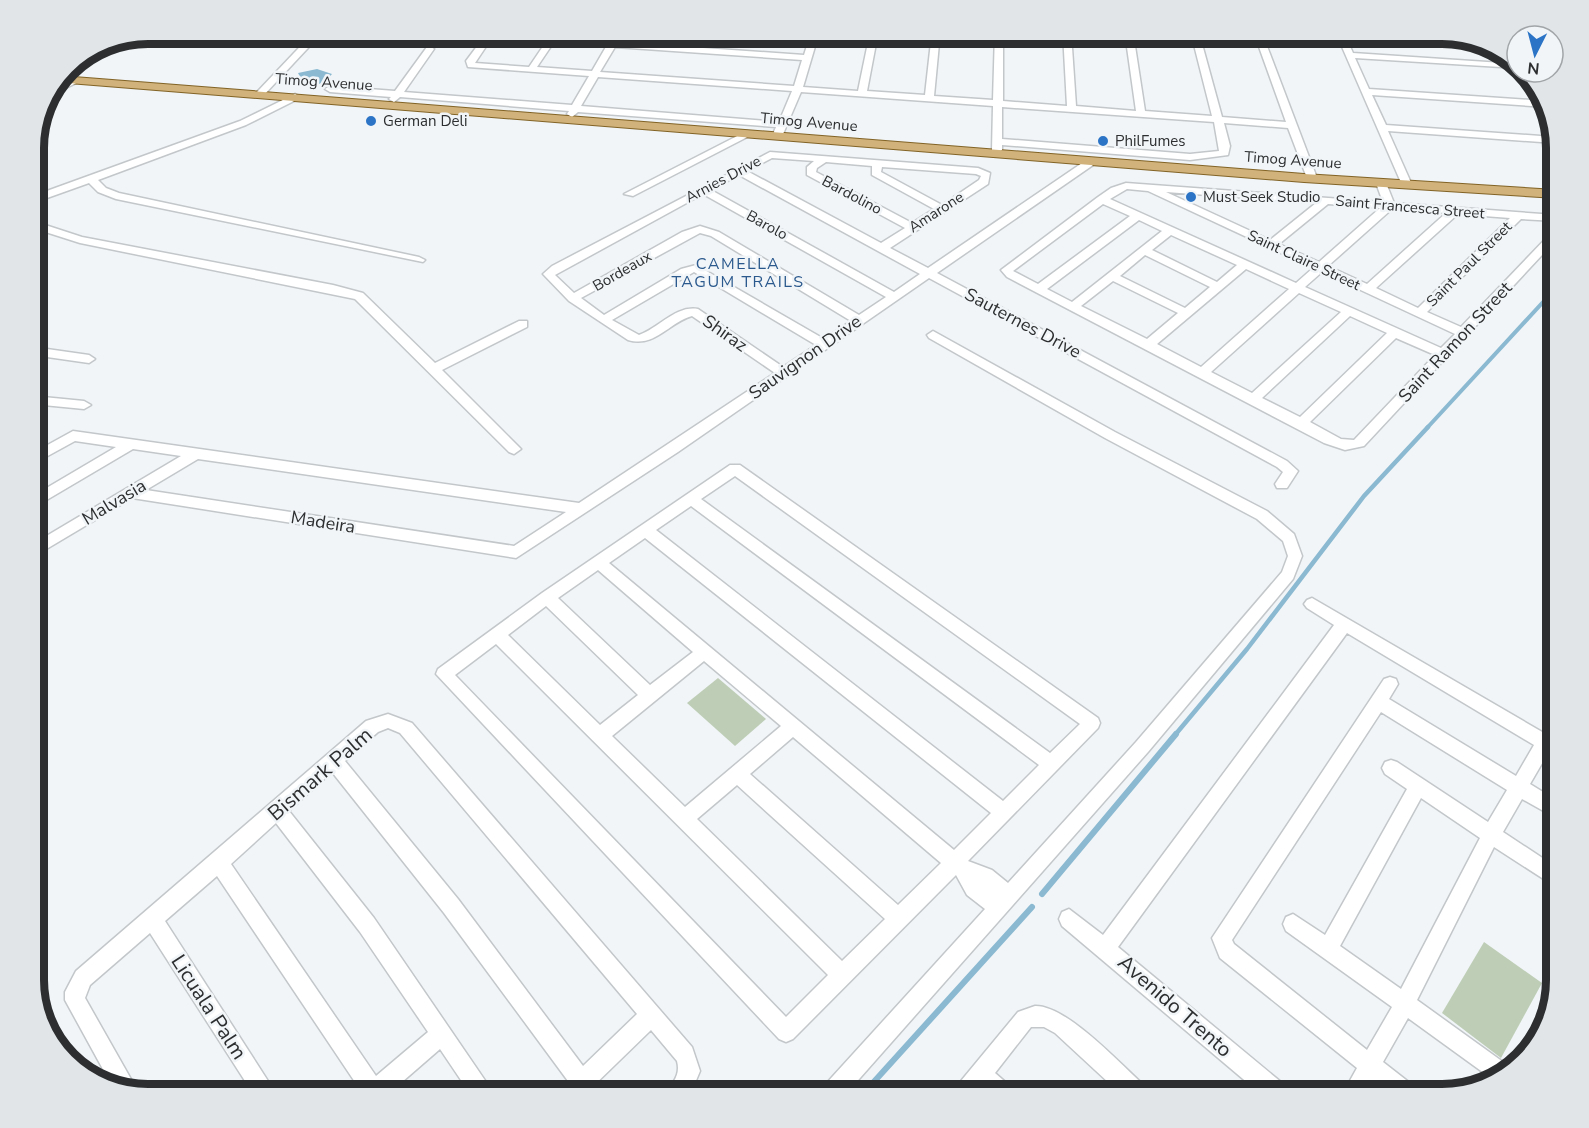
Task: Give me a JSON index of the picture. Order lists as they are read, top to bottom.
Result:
{
  "streets": {
    "main road": ["Timog Avenue"],
    "street": [
      "Arnies Drive",
      "Bardolino",
      "Saint Francesca Street",
      "Amarone",
      "Barolo",
      "Saint Claire Street",
      "Saint Paul Street",
      "Bordeaux",
      "Sauternes Drive",
      "Shiraz",
      "Saint Ramon Street",
      "Sauvignon Drive",
      "Malvasia",
      "Madeira",
      "Bismark Palm",
      "Avenido Trento",
      "Licuala Palm"
    ]
  },
  "crossings": [
    ["Timog Avenue", "Sauvignon Drive"],
    ["Arnies Drive", "Bardolino"],
    ["Arnies Drive", "Amarone"],
    ["Arnies Drive", "Barolo"],
    ["Arnies Drive", "Sauternes Drive"],
    ["Arnies Drive", "Shiraz"],
    ["Bardolino", "Amarone"],
    ["Saint Francesca Street", "Saint Claire Street"],
    ["Saint Francesca Street", "Saint Paul Street"],
    ["Amarone", "Sauternes Drive"],
    ["Barolo", "Sauvignon Drive"],
    ["Saint Claire Street", "Saint Paul Street"],
    ["Saint Claire Street", "Saint Ramon Street"],
    ["Bordeaux", "Shiraz"],
    ["Bordeaux", "Sauvignon Drive"],
    ["Sauternes Drive", "Sauvignon Drive"],
    ["Shiraz", "Sauvignon Drive"],
    ["Sauvignon Drive", "Madeira"],
    ["Malvasia", "Madeira"],
    ["Bismark Palm", "Licuala Palm"]
  ],
  "districts": ["CAMELLA TAGUM TRAILS"],
  "places": ["German Deli", "PhilFumes", "Must Seek Studio"],
  "north": "bottom"
}
